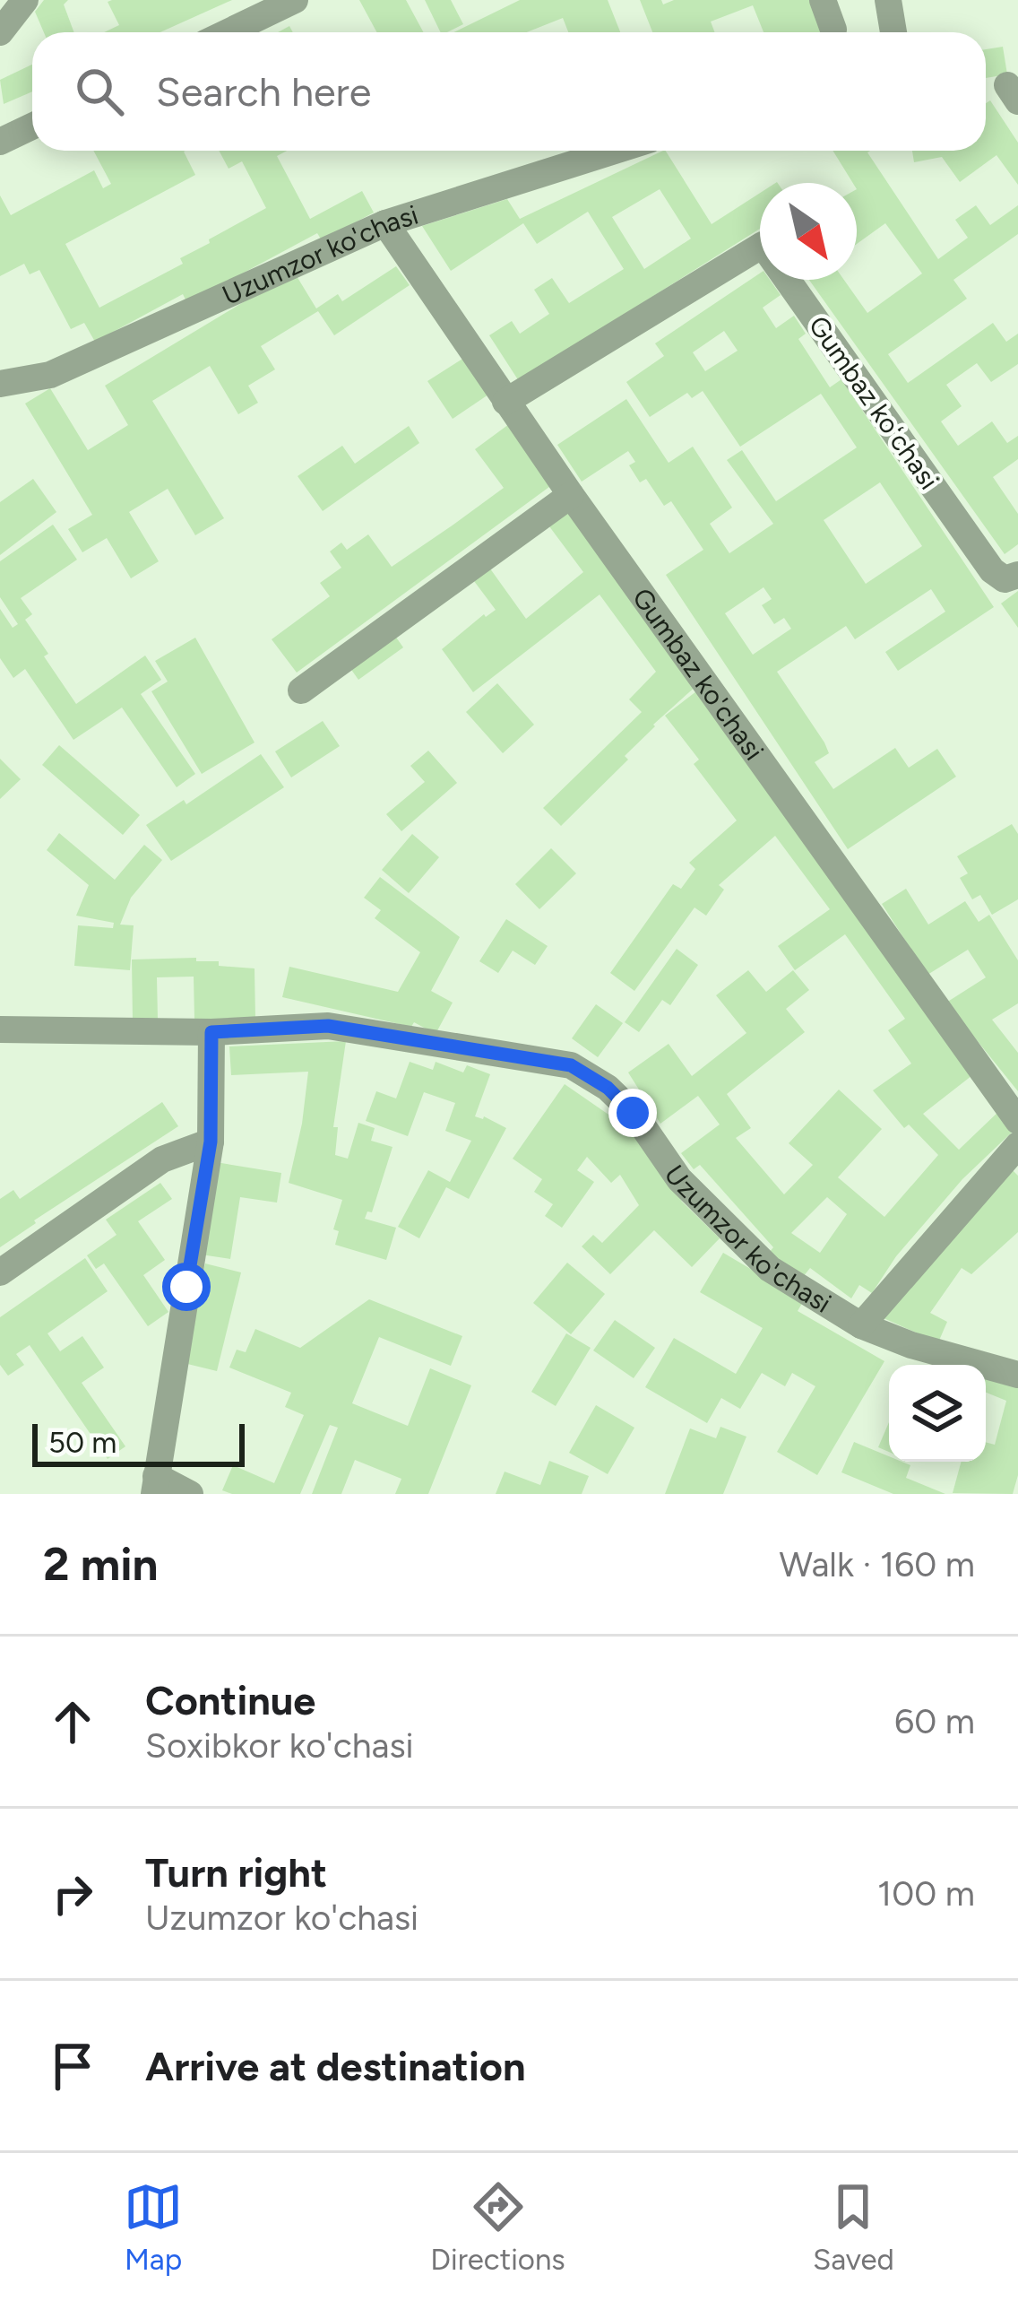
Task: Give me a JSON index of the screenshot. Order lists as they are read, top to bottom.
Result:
{
  "streets": {
    "street": ["Uzumzor ko'chasi", "Gumbaz koʻchasi", "Gumbaz ko'chasi"]
  },
  "crossings": [
    ["Uzumzor ko'chasi", "Gumbaz ko'chasi"],
    ["Gumbaz koʻchasi", "Gumbaz ko'chasi"]
  ],
  "scale_bar": "50 m",
  "north": "bottom right",
  "page": {
    "search": "Search here",
    "scale": "50 m",
    "heading": ["2 min", "Walk · 160 m"],
    "list": [
      ["Continue", "Soxibkor ko'chasi", "60 m"],
      ["Turn right", "Uzumzor ko'chasi", "100 m"],
      "Arrive at destination"
    ],
    "nav": ["Map", "Directions", "Saved"]
  }
}
